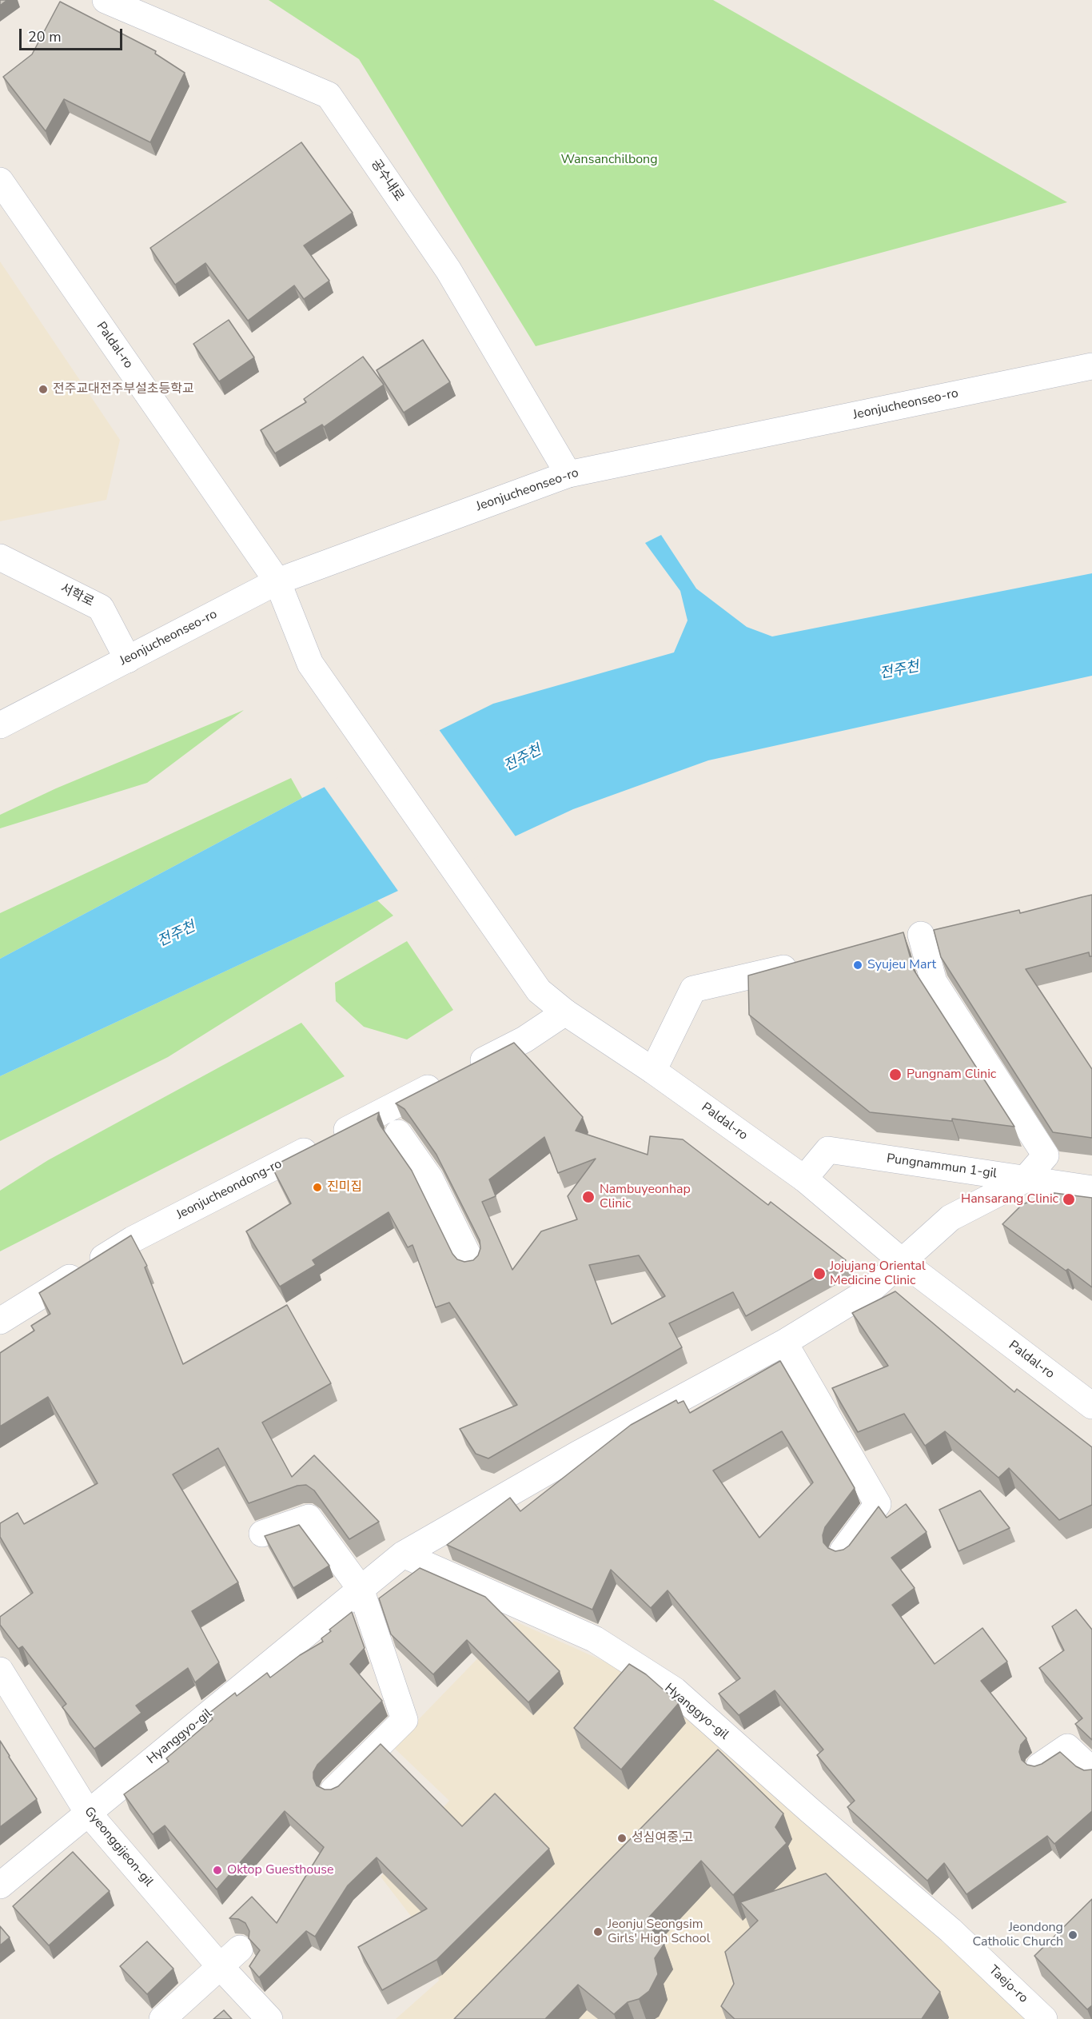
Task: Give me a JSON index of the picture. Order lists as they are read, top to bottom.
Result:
{
  "streets": {
    "street": [
      "공수내로",
      "Paldal-ro",
      "Jeonjucheonseo-ro",
      "서학로",
      "Pungnammun 1-gil",
      "Jeonjucheondong-ro",
      "Hyanggyo-gil",
      "Gyeonggijeon-gil",
      "Taejo-ro"
    ]
  },
  "crossings": [
    ["공수내로", "Jeonjucheonseo-ro"],
    ["Paldal-ro", "Jeonjucheonseo-ro"],
    ["Paldal-ro", "Pungnammun 1-gil"],
    ["Paldal-ro", "Jeonjucheondong-ro"],
    ["Paldal-ro", "Hyanggyo-gil"],
    ["Jeonjucheonseo-ro", "서학로"],
    ["Hyanggyo-gil", "Gyeonggijeon-gil"],
    ["Hyanggyo-gil", "Taejo-ro"]
  ],
  "water": ["전주천"],
  "parks": ["Wansanchilbong"],
  "places": [
    "전주교대전주부설초등학교",
    "Syujeu Mart",
    "Pungnam Clinic",
    "진미집",
    "Nambuyeonhap Clinic",
    "Hansarang Clinic",
    "Jojujang Oriental Medicine Clinic",
    "성심여중,고",
    "Oktop Guesthouse",
    "Jeonju Seongsim Girls' High School",
    "Jeondong Catholic Church"
  ],
  "scale_bar": "20 m"
}
